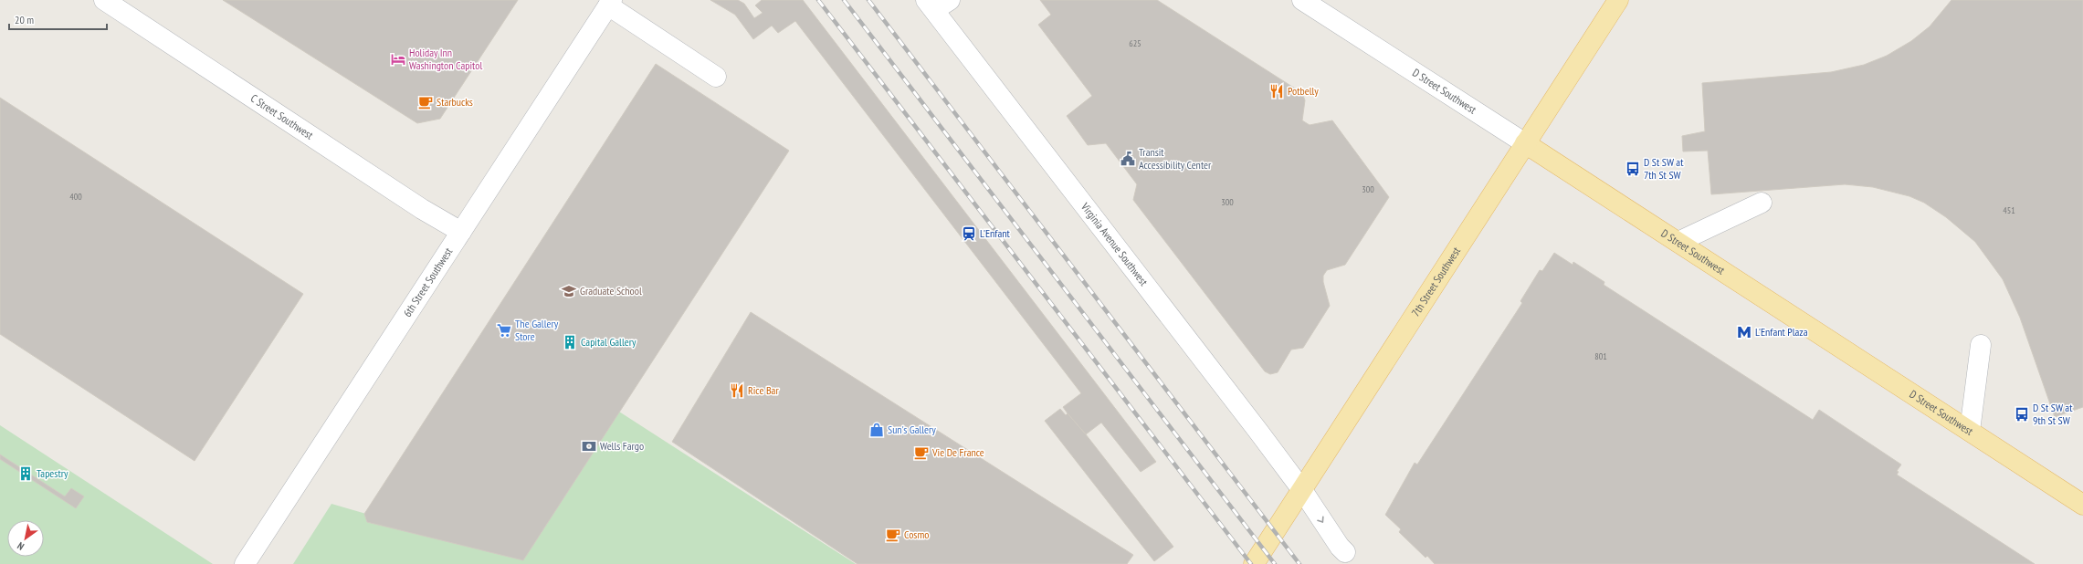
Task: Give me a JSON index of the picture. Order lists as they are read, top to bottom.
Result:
{
  "streets": {
    "main road": ["D Street Southwest", "7th Street Southwest"],
    "street": ["C Street Southwest", "Virginia Avenue Southwest", "6th Street Southwest"]
  },
  "crossings": [
    ["D Street Southwest", "7th Street Southwest"],
    ["C Street Southwest", "6th Street Southwest"],
    ["Virginia Avenue Southwest", "7th Street Southwest"]
  ],
  "places": {
    "hotel": ["Holiday Inn Washington Capitol"],
    "restaurant": ["Potbelly", "Rice Bar"],
    "cafe": ["Starbucks", "Vie De France", "Cosmo"],
    "public building": ["Transit Accessibility Center"],
    "bus stop": ["D St SW at 7th St SW", "D St SW at 9th St SW"],
    "station": ["L'Enfant"],
    "school or university": ["Graduate School"],
    "supermarket": ["The Gallery Store"],
    "metro station": ["L'Enfant Plaza"],
    "building": ["Capital Gallery", "Tapestry"],
    "shop": ["Sun's Gallery"],
    "bank": ["Wells Fargo"]
  },
  "house_numbers": [
    "625",
    "300",
    "400",
    "300",
    "451",
    "801"
  ],
  "scale_bar": "20 m",
  "north": "bottom left"
}
